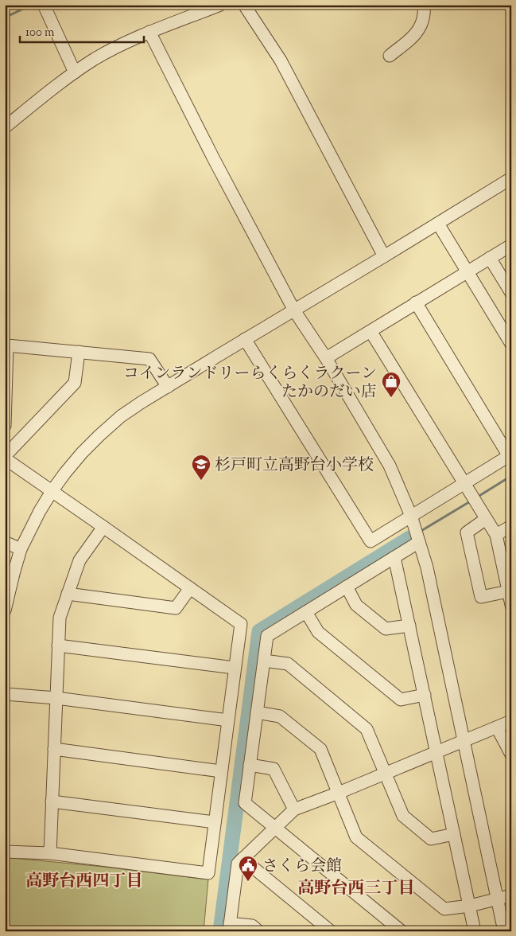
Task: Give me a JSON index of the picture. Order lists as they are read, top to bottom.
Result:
{
  "districts": ["高野台西四丁目", "高野台西三丁目"],
  "places": {
    "shop": ["コインランドリーらくらくラクーン たかのだい店"],
    "school or university": ["杉戸町立高野台小学校"],
    "public building": ["さくら会館"]
  },
  "scale_bar": "100 m"
}
